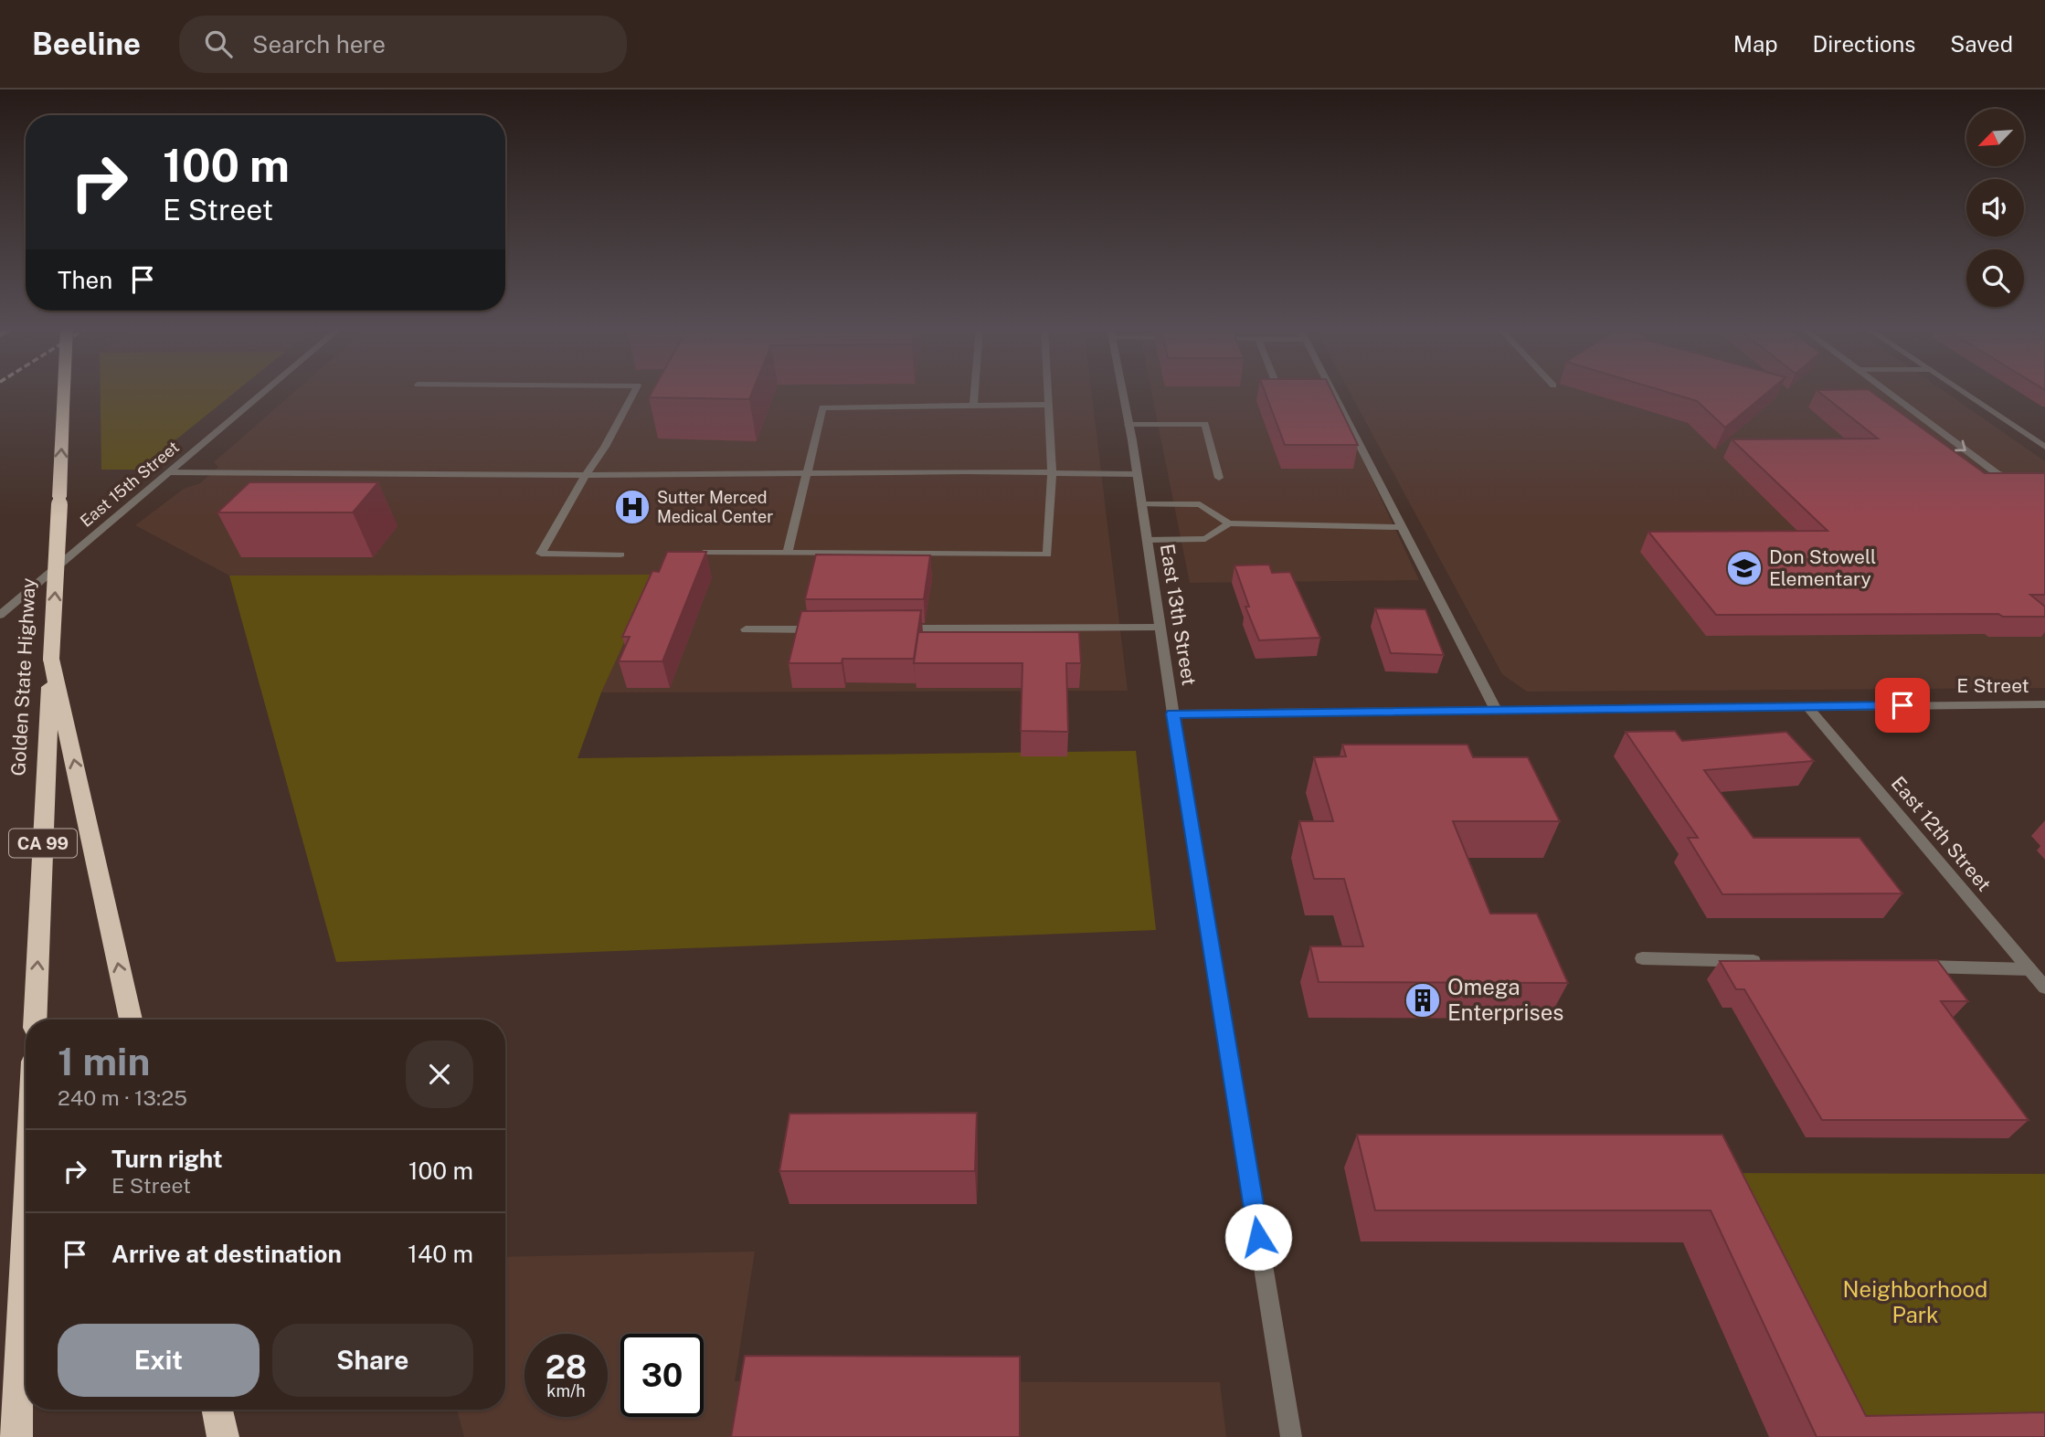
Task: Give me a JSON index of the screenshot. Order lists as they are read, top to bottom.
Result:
{
  "streets": {
    "highway": ["Golden State Highway", "CA 99"],
    "street": [
      "East 15th Street",
      "East 13th Street",
      "E Street",
      "East 12th Street"
    ]
  },
  "crossings": [
    ["East 13th Street", "E Street"],
    ["E Street", "East 12th Street"]
  ],
  "parks": ["Neighborhood Park"],
  "places": {
    "hospital": ["Sutter Merced Medical Center"],
    "school or university": ["Don Stowell Elementary"],
    "building": ["Omega Enterprises"]
  },
  "north": "bottom left",
  "page": {
    "header": "Beeline",
    "search": "Search here",
    "nav": ["Map", "Directions", "Saved"],
    "turn": ["100 m", "E Street"],
    "then": "Then",
    "heading": ["1 min", "240 m · 13:25"],
    "list": [
      {
        "name": "Turn right",
        "note": "E Street",
        "value": "100 m"
      },
      {
        "name": "Arrive at destination",
        "value": "140 m"
      }
    ],
    "buttons": ["Exit", "Share"],
    "speed": "28 km/h",
    "limit": "30"
  }
}
